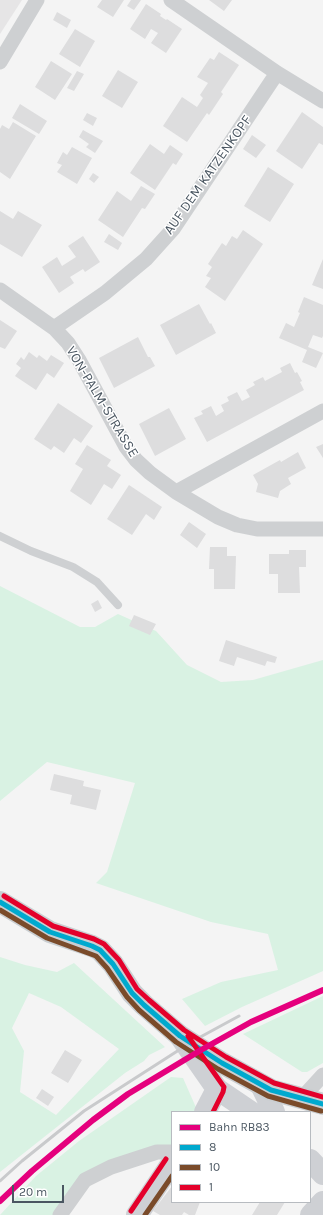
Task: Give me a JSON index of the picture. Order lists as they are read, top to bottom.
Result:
{
  "streets": {
    "street": ["AUF DEM KATZENKOPF", "VON-PALM-STRASSE"]
  },
  "crossings": [
    ["AUF DEM KATZENKOPF", "VON-PALM-STRASSE"]
  ],
  "lines": [
    "transit line 1",
    "transit line 8",
    "transit line 10",
    "rail line RB83"
  ],
  "legend": [
    "Bahn RB83",
    "8",
    "10",
    "1"
  ],
  "scale_bar": "20 m"
}
